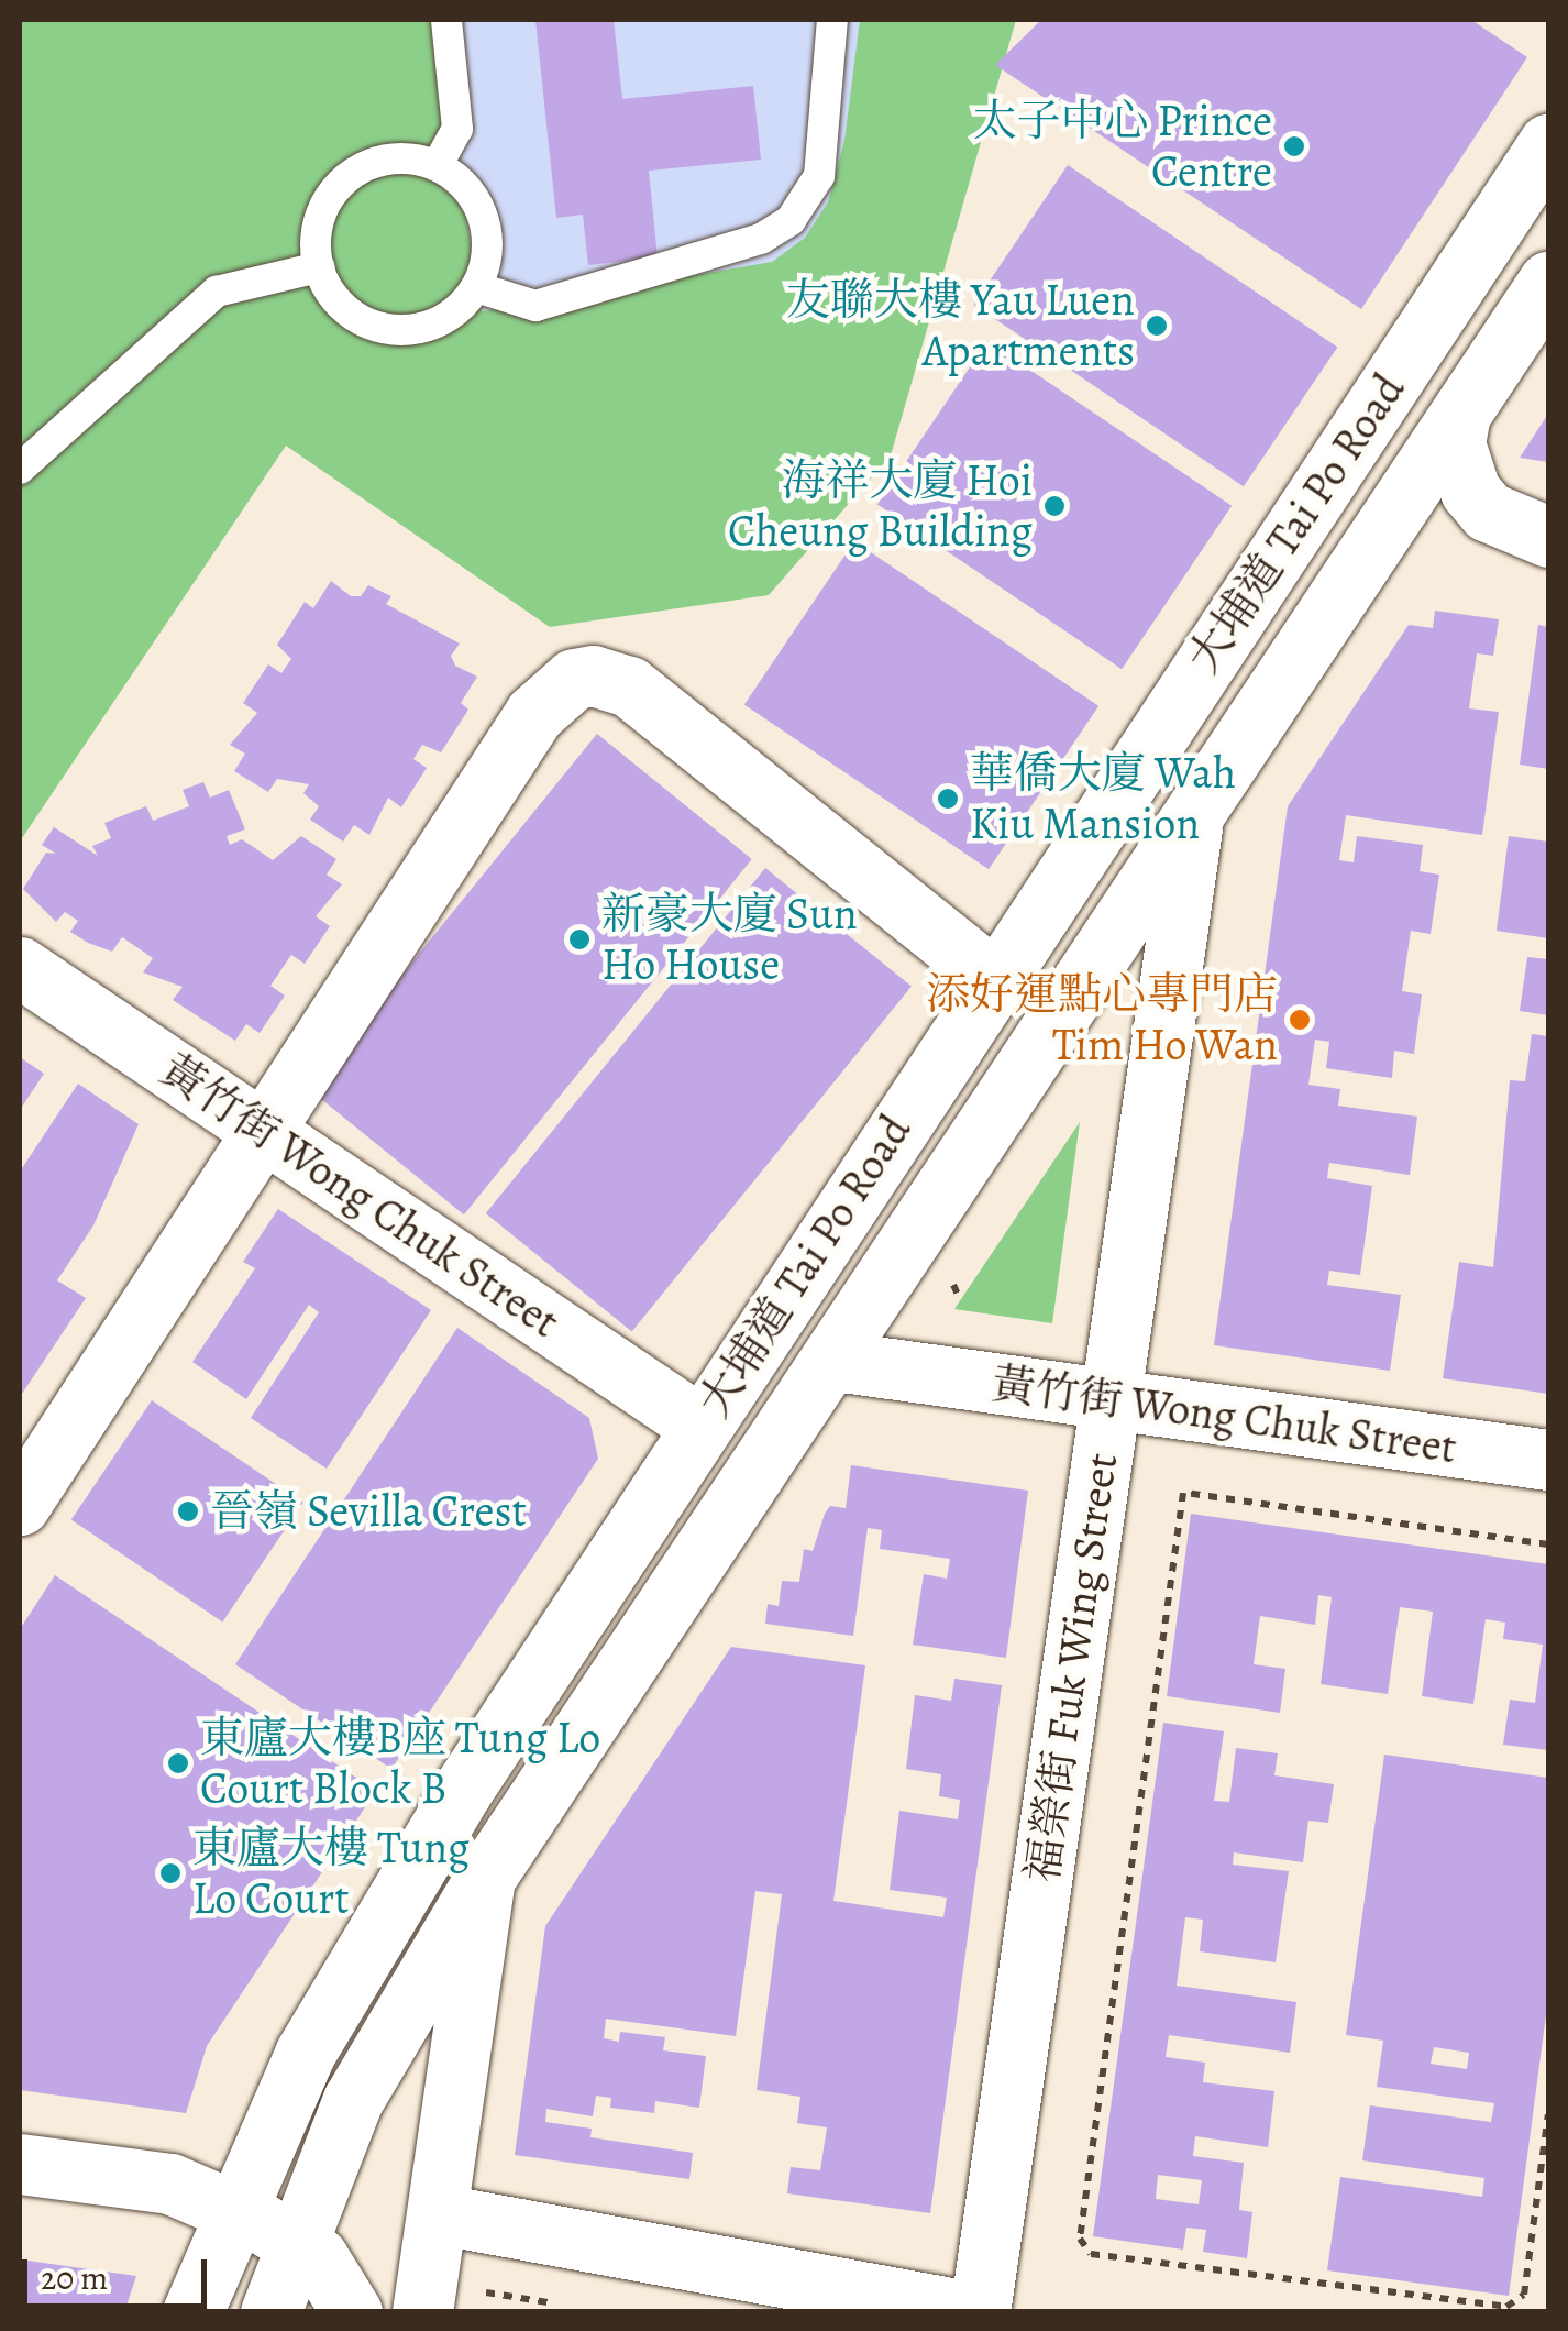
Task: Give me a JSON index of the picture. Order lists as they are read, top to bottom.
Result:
{
  "streets": {
    "main road": ["大埔道 Tai Po Road", "黃竹街 Wong Chuk Street", "福榮街 Fuk Wing Street"]
  },
  "crossings": [
    ["大埔道 Tai Po Road", "黃竹街 Wong Chuk Street"],
    ["大埔道 Tai Po Road", "福榮街 Fuk Wing Street"],
    ["黃竹街 Wong Chuk Street", "福榮街 Fuk Wing Street"]
  ],
  "places": [
    "太子中心 Prince Centre",
    "友聯大樓 Yau Luen Apartments",
    "海祥大廈 Hoi Cheung Building",
    "華僑大廈 Wah Kiu Mansion",
    "新豪大廈 Sun Ho House",
    "添好運點心專門店 Tim Ho Wan",
    "晉嶺 Sevilla Crest",
    "東廬大樓B座 Tung Lo Court Block B",
    "東廬大樓 Tung Lo Court"
  ],
  "scale_bar": "20 m"
}
